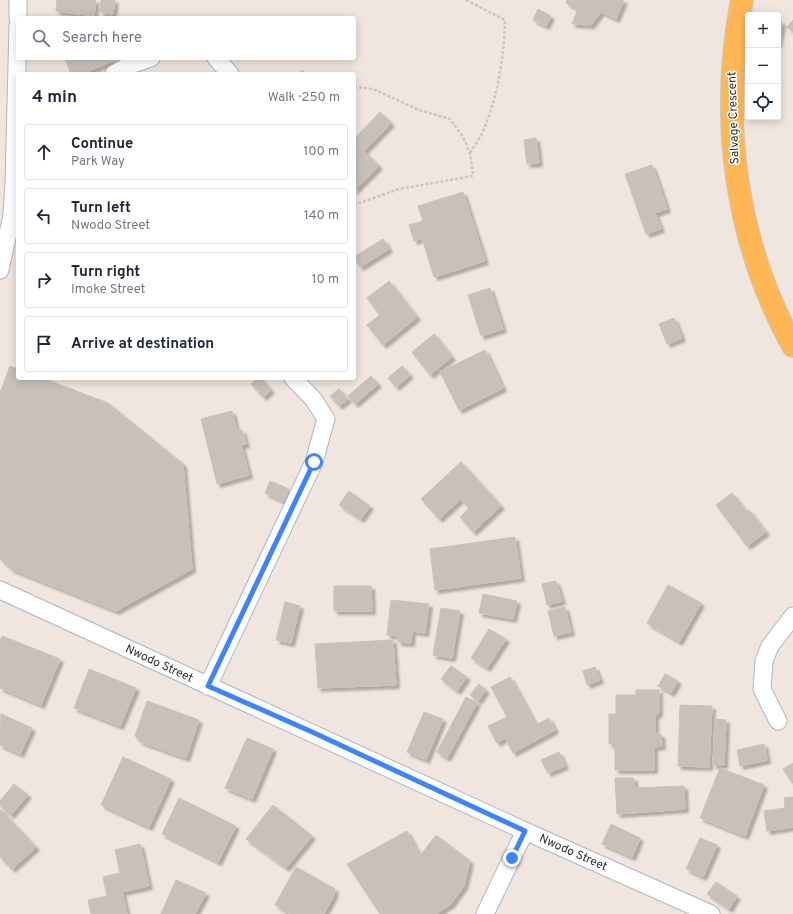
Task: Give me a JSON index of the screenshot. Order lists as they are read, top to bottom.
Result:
{
  "streets": {
    "main road": ["Salvage Crescent"],
    "street": ["Nwodo Street"]
  },
  "page": {
    "map_buttons": ["+", "−"],
    "search": "Search here",
    "heading": ["4 min", "Walk · 250 m"],
    "list": [
      ["Continue", "Park Way", "100 m"],
      ["Turn left", "Nwodo Street", "140 m"],
      ["Turn right", "Imoke Street", "10 m"],
      "Arrive at destination"
    ]
  }
}
